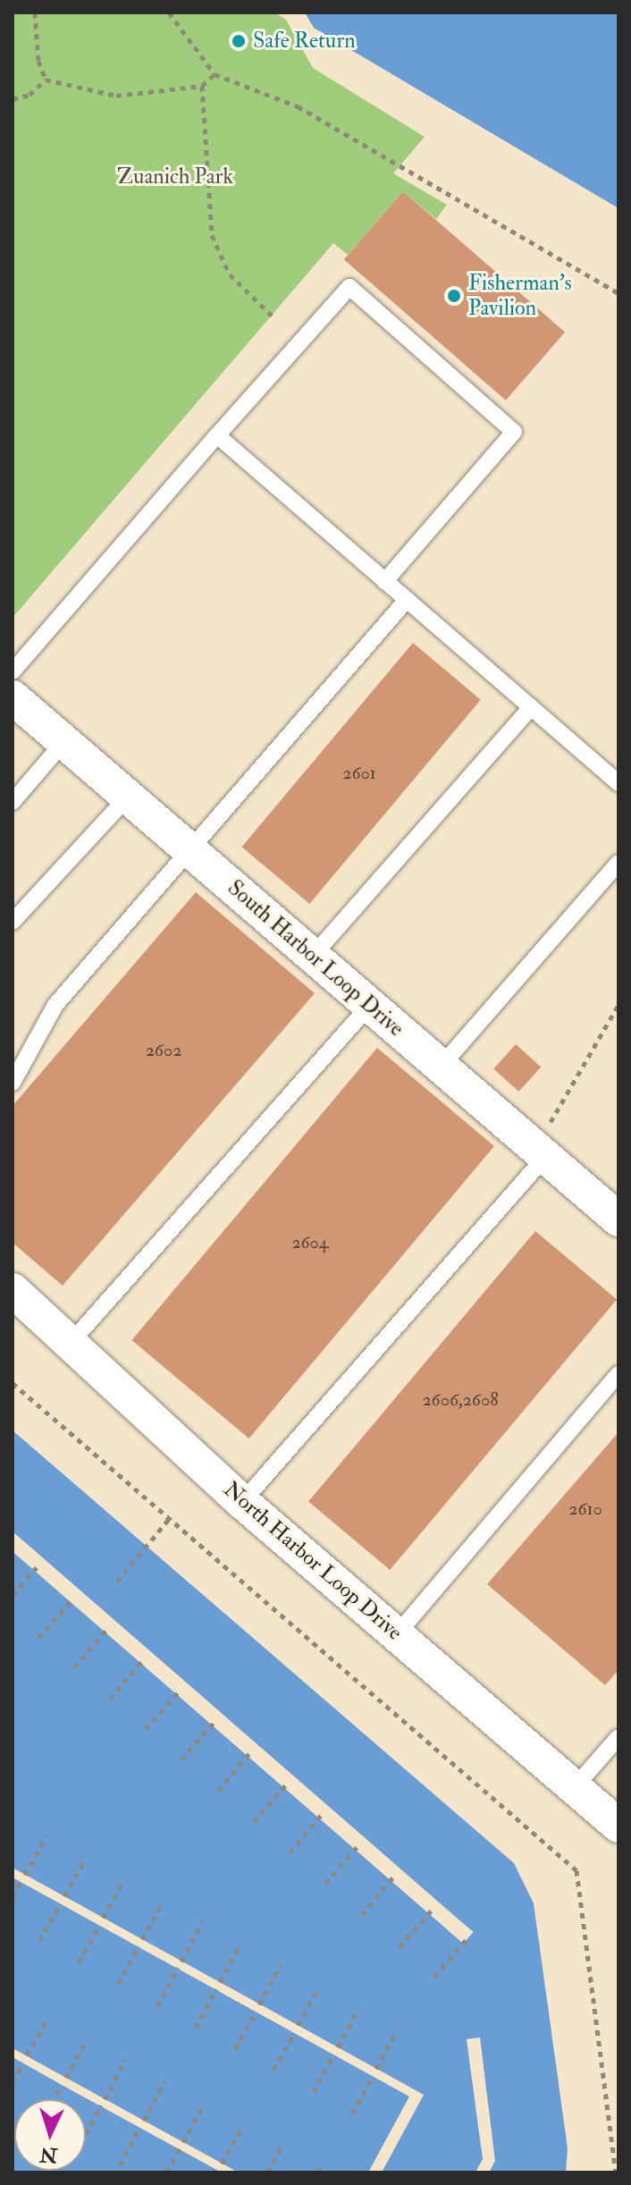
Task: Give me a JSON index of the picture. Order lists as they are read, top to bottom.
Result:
{
  "streets": {
    "street": ["South Harbor Loop Drive", "North Harbor Loop Drive"]
  },
  "parks": ["Zuanich Park"],
  "places": ["Safe Return", "Fisherman's Pavilion"],
  "house_numbers": [
    "2601",
    "2602",
    "2604",
    "2606,2608",
    "2610"
  ],
  "north": "bottom"
}
